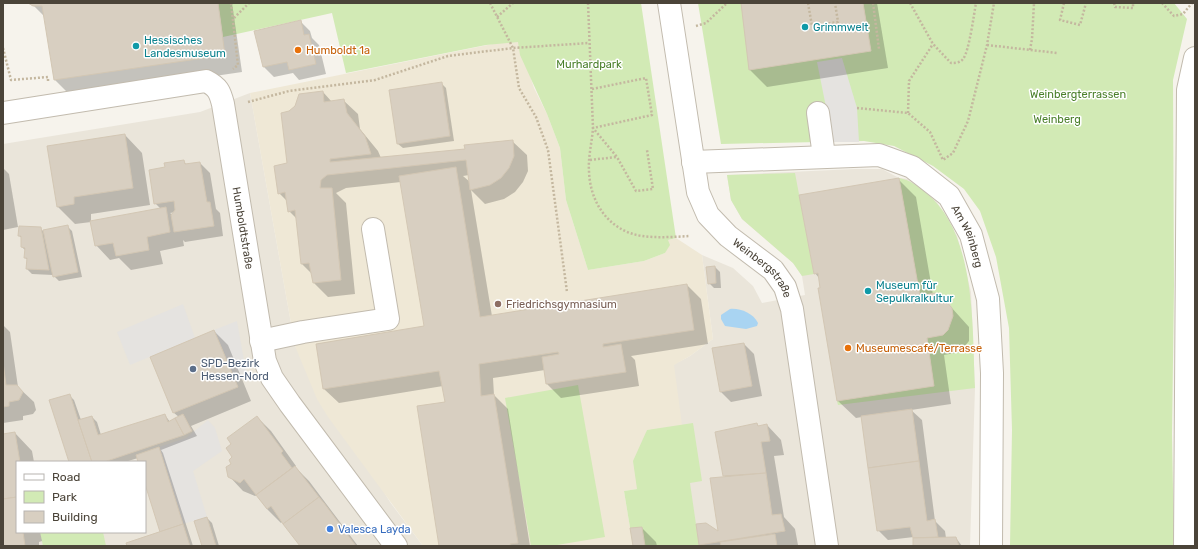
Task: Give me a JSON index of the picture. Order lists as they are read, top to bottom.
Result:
{
  "streets": {
    "street": ["Humboldtstraße", "Am Weinberg", "Weinbergstraße"]
  },
  "crossings": [
    ["Am Weinberg", "Weinbergstraße"]
  ],
  "parks": ["Murhardpark", "Weinbergterrassen", "Weinberg"],
  "places": [
    "Grimmwelt",
    "Hessisches Landesmuseum",
    "Humboldt 1a",
    "Museum für Sepulkralkultur",
    "Friedrichsgymnasium",
    "Museumescafé/Terrasse",
    "SPD-Bezirk Hessen-Nord",
    "Valesca Layda"
  ],
  "legend": ["Road", "Park", "Building"]
}
